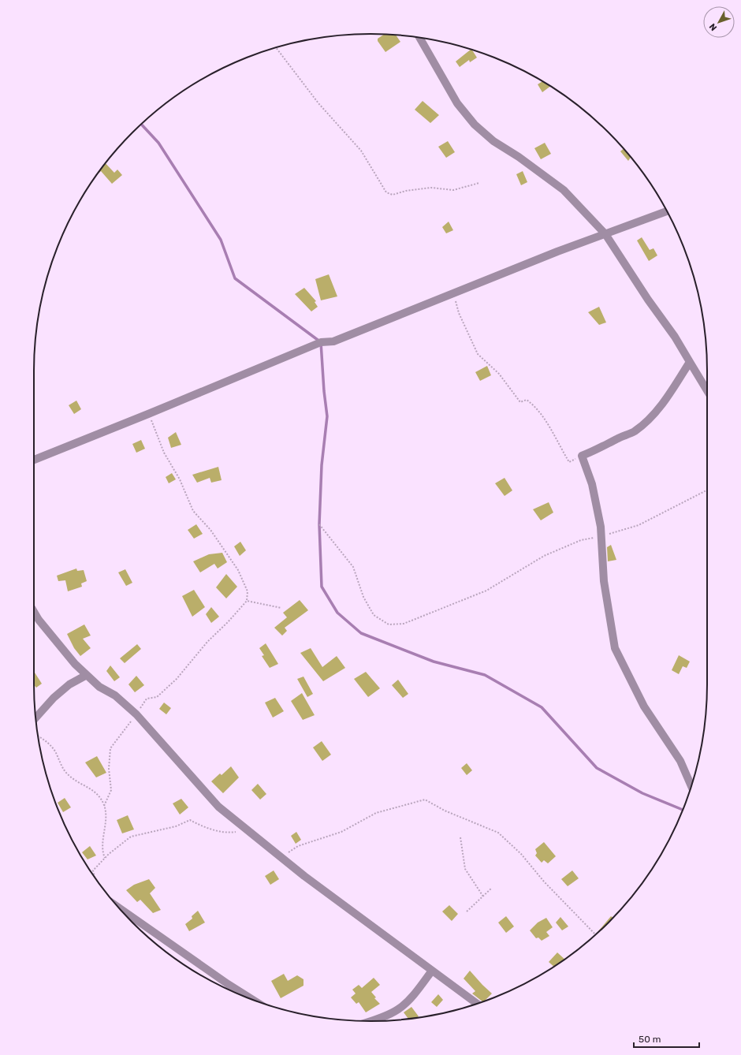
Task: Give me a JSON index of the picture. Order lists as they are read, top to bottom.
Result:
{
  "scale_bar": "50 m",
  "north": "bottom left"
}
